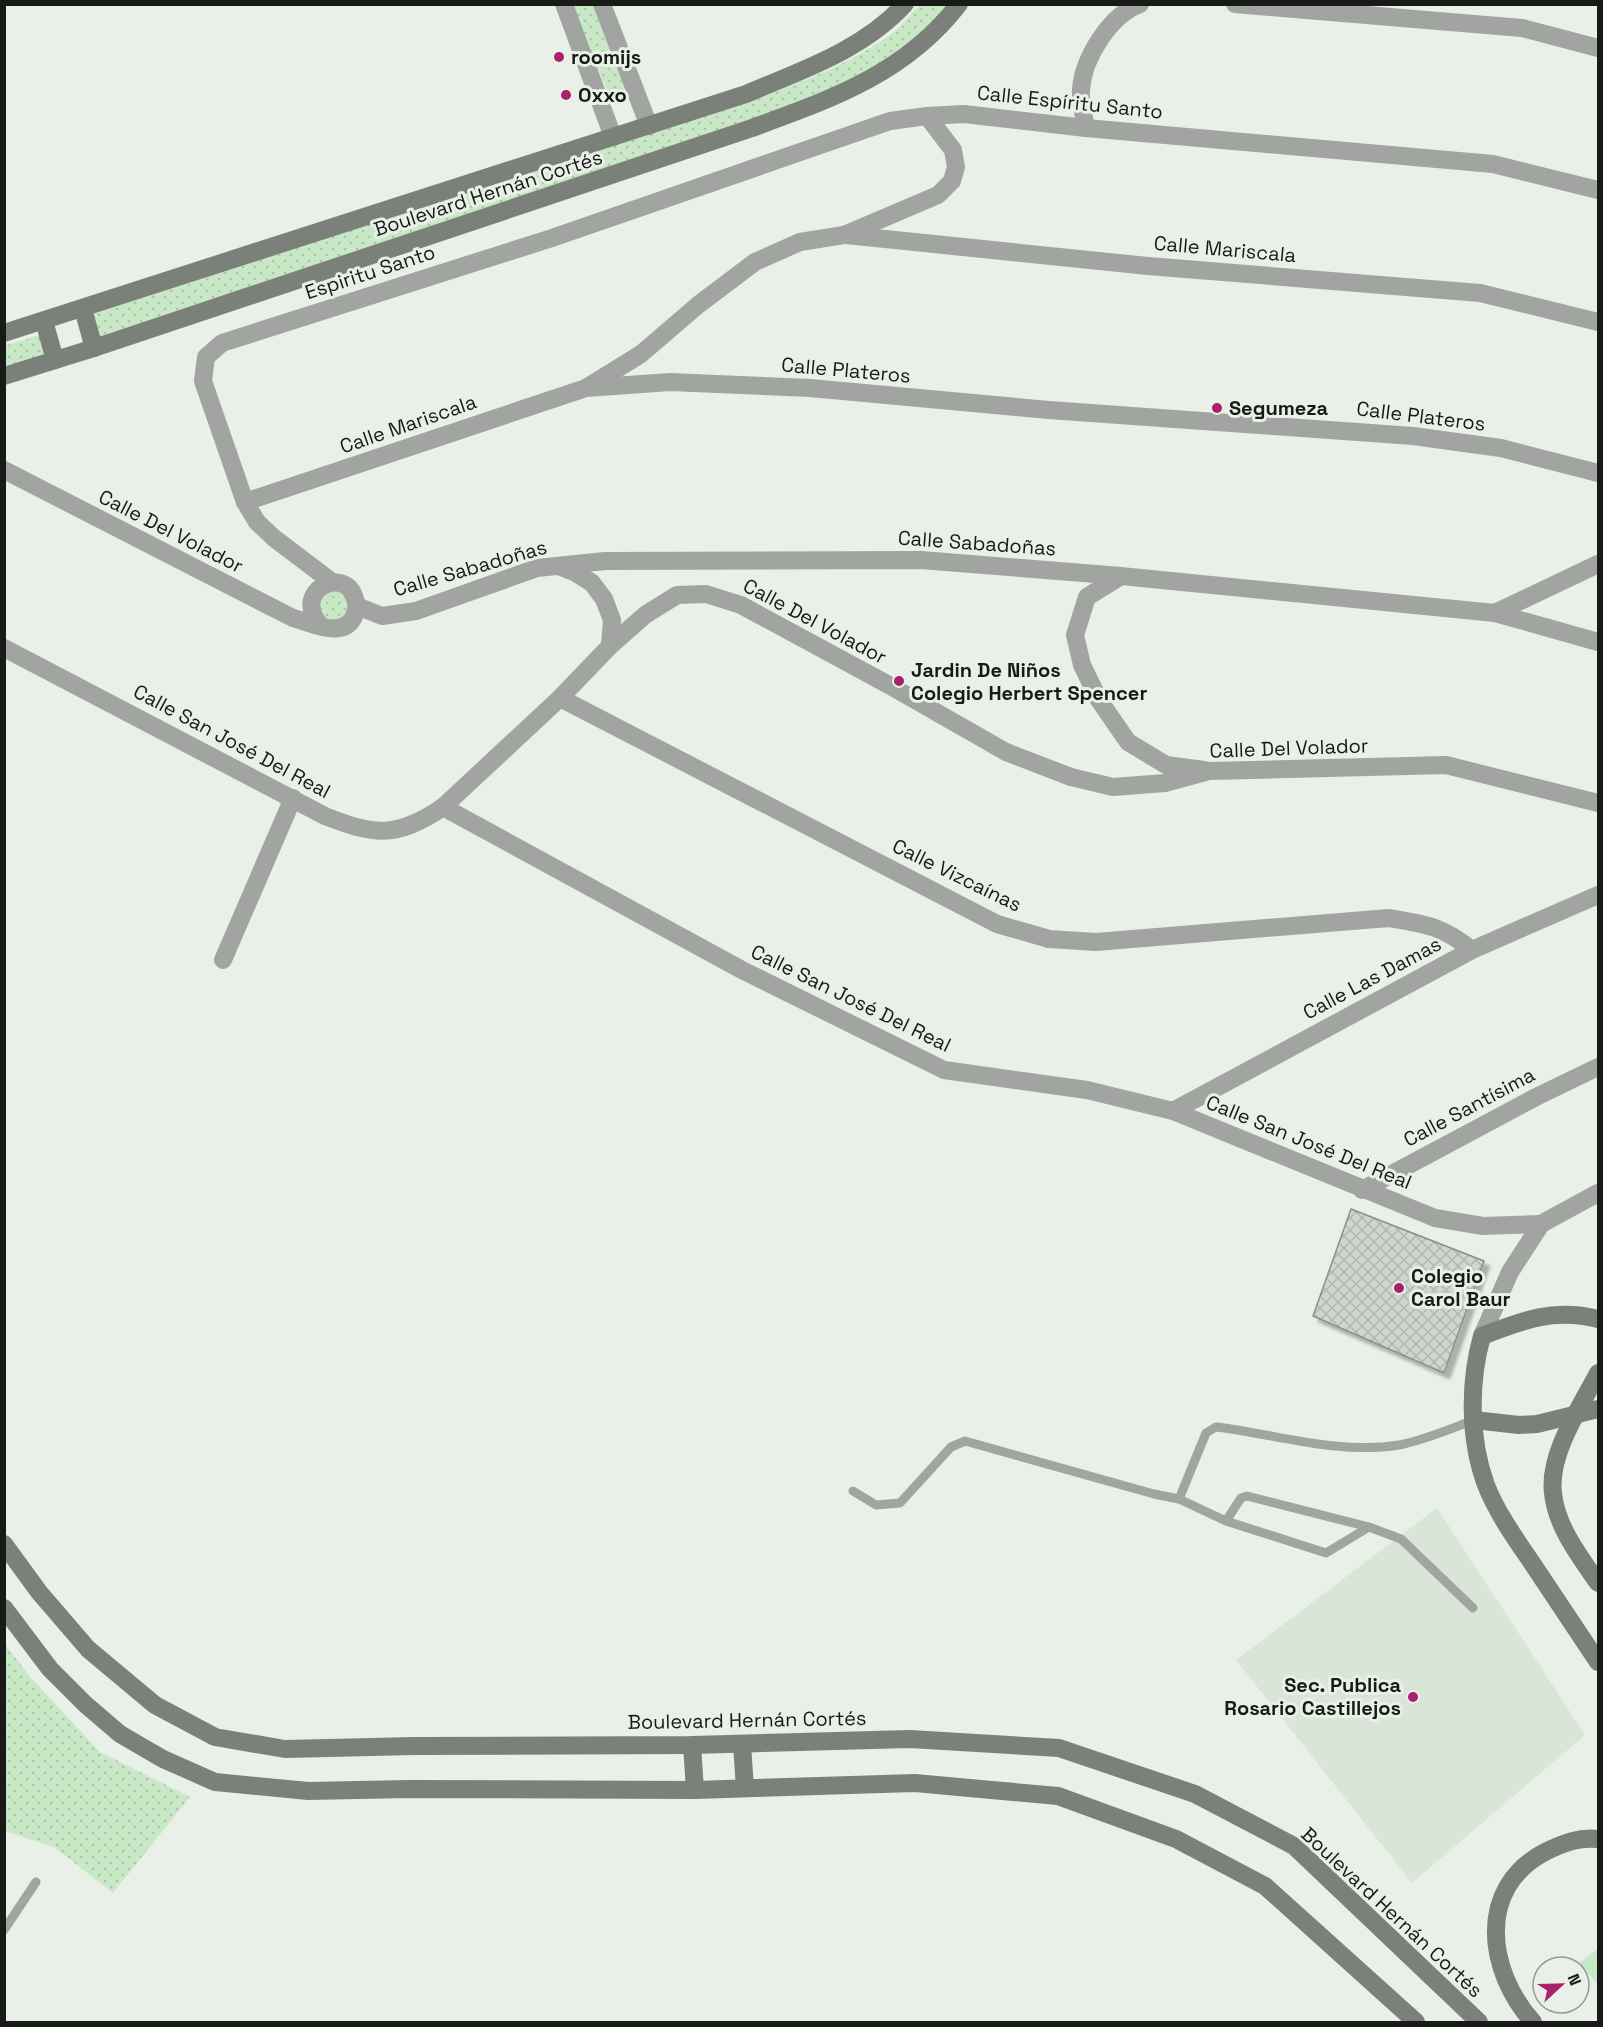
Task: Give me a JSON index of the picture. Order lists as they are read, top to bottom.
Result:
{
  "streets": {
    "main road": ["Boulevard Hernán Cortés"],
    "street": [
      "Calle Espíritu Santo",
      "Calle Mariscala",
      "Espiritu Santo",
      "Calle Plateros",
      "Calle Del Volador",
      "Calle Sabadoñas",
      "Calle San José Del Real",
      "Calle Vizcaínas",
      "Calle Las Damas",
      "Calle Santísima"
    ]
  },
  "crossings": [
    ["Calle Espíritu Santo", "Espiritu Santo"],
    ["Calle Mariscala", "Espiritu Santo"],
    ["Calle Mariscala", "Calle Plateros"],
    ["Calle Del Volador", "Calle Sabadoñas"],
    ["Calle Del Volador", "Calle San José Del Real"],
    ["Calle Del Volador", "Calle Vizcaínas"],
    ["Calle San José Del Real", "Calle Vizcaínas"],
    ["Calle San José Del Real", "Calle Las Damas"],
    ["Calle San José Del Real", "Calle Santísima"],
    ["Calle Vizcaínas", "Calle Las Damas"]
  ],
  "places": [
    "roomijs",
    "Oxxo",
    "Segumeza",
    "Jardin De Niños Colegio Herbert Spencer",
    "Colegio Carol Baur",
    "Sec. Publica Rosario Castillejos"
  ],
  "north": "right"
}
